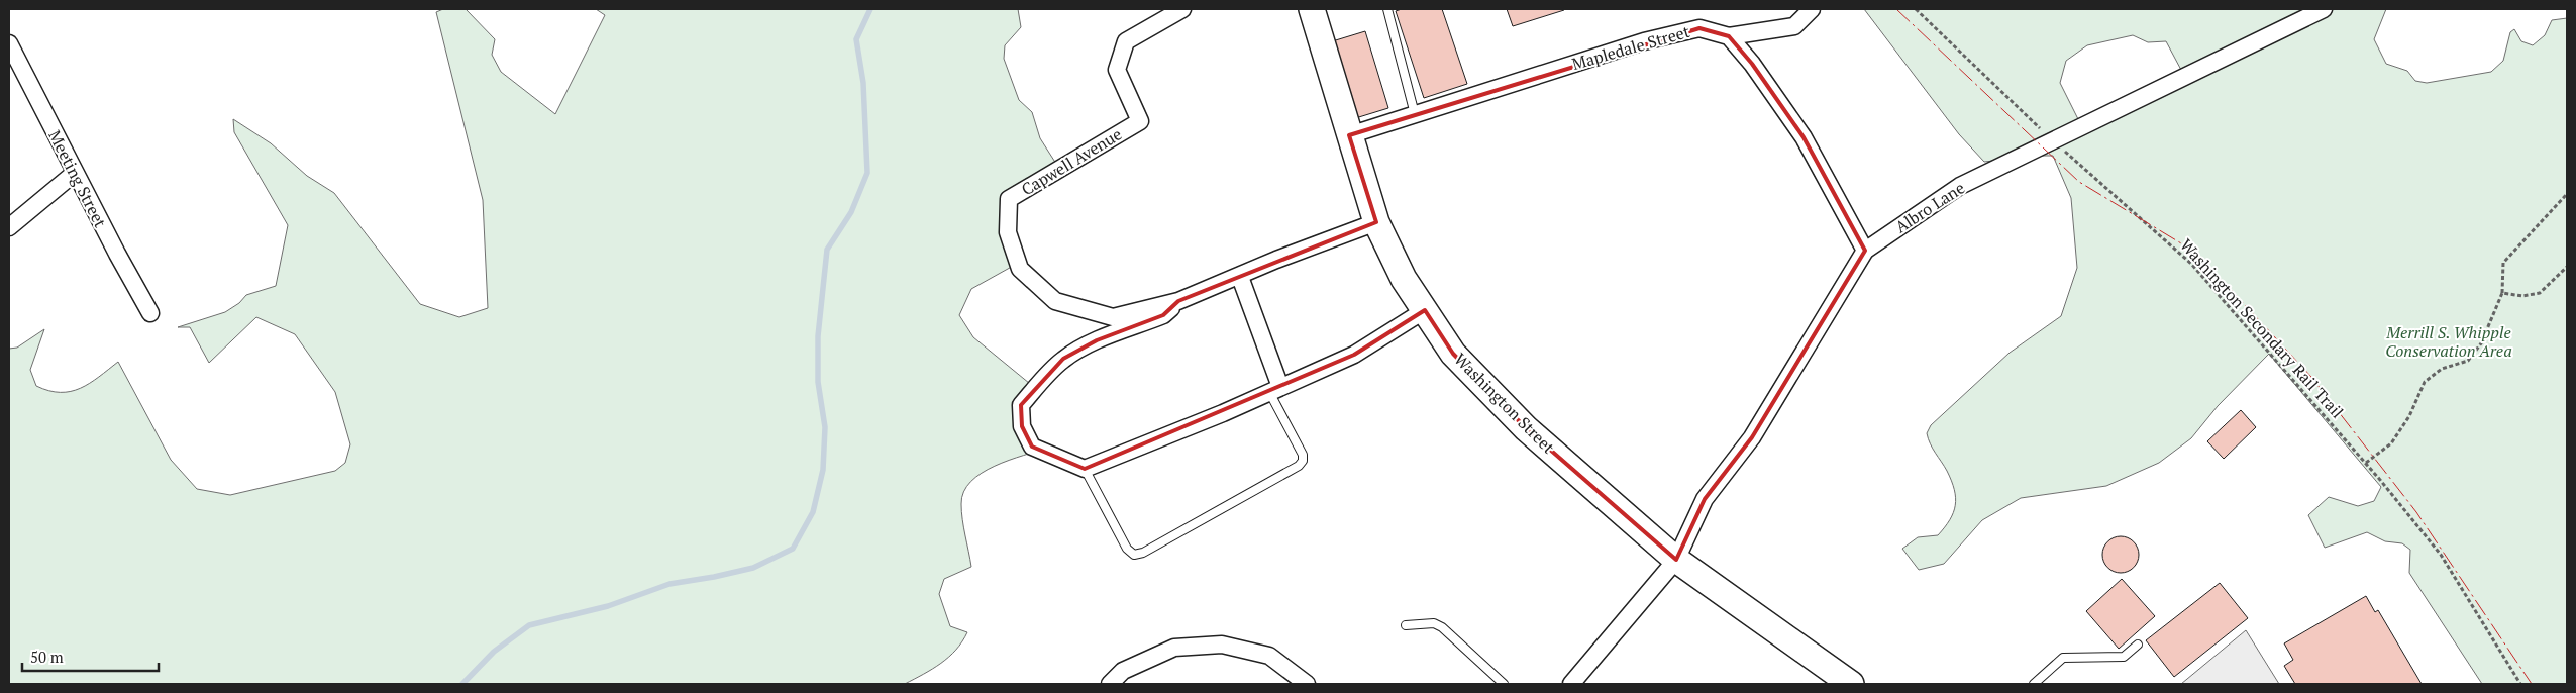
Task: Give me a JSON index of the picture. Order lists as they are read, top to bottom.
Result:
{
  "streets": {
    "main road": ["Washington Street"],
    "street": [
      "Mapledale Street",
      "Capwell Avenue",
      "Meeting Street",
      "Albro Lane"
    ],
    "path": ["Washington Secondary Rail Trail"]
  },
  "crossings": [
    ["Mapledale Street", "Washington Street"],
    ["Capwell Avenue", "Washington Street"],
    ["Albro Lane", "Washington Secondary Rail Trail"],
    ["Albro Lane", "Washington Street"]
  ],
  "parks": ["Merrill S. Whipple Conservation Area"],
  "scale_bar": "50 m"
}
